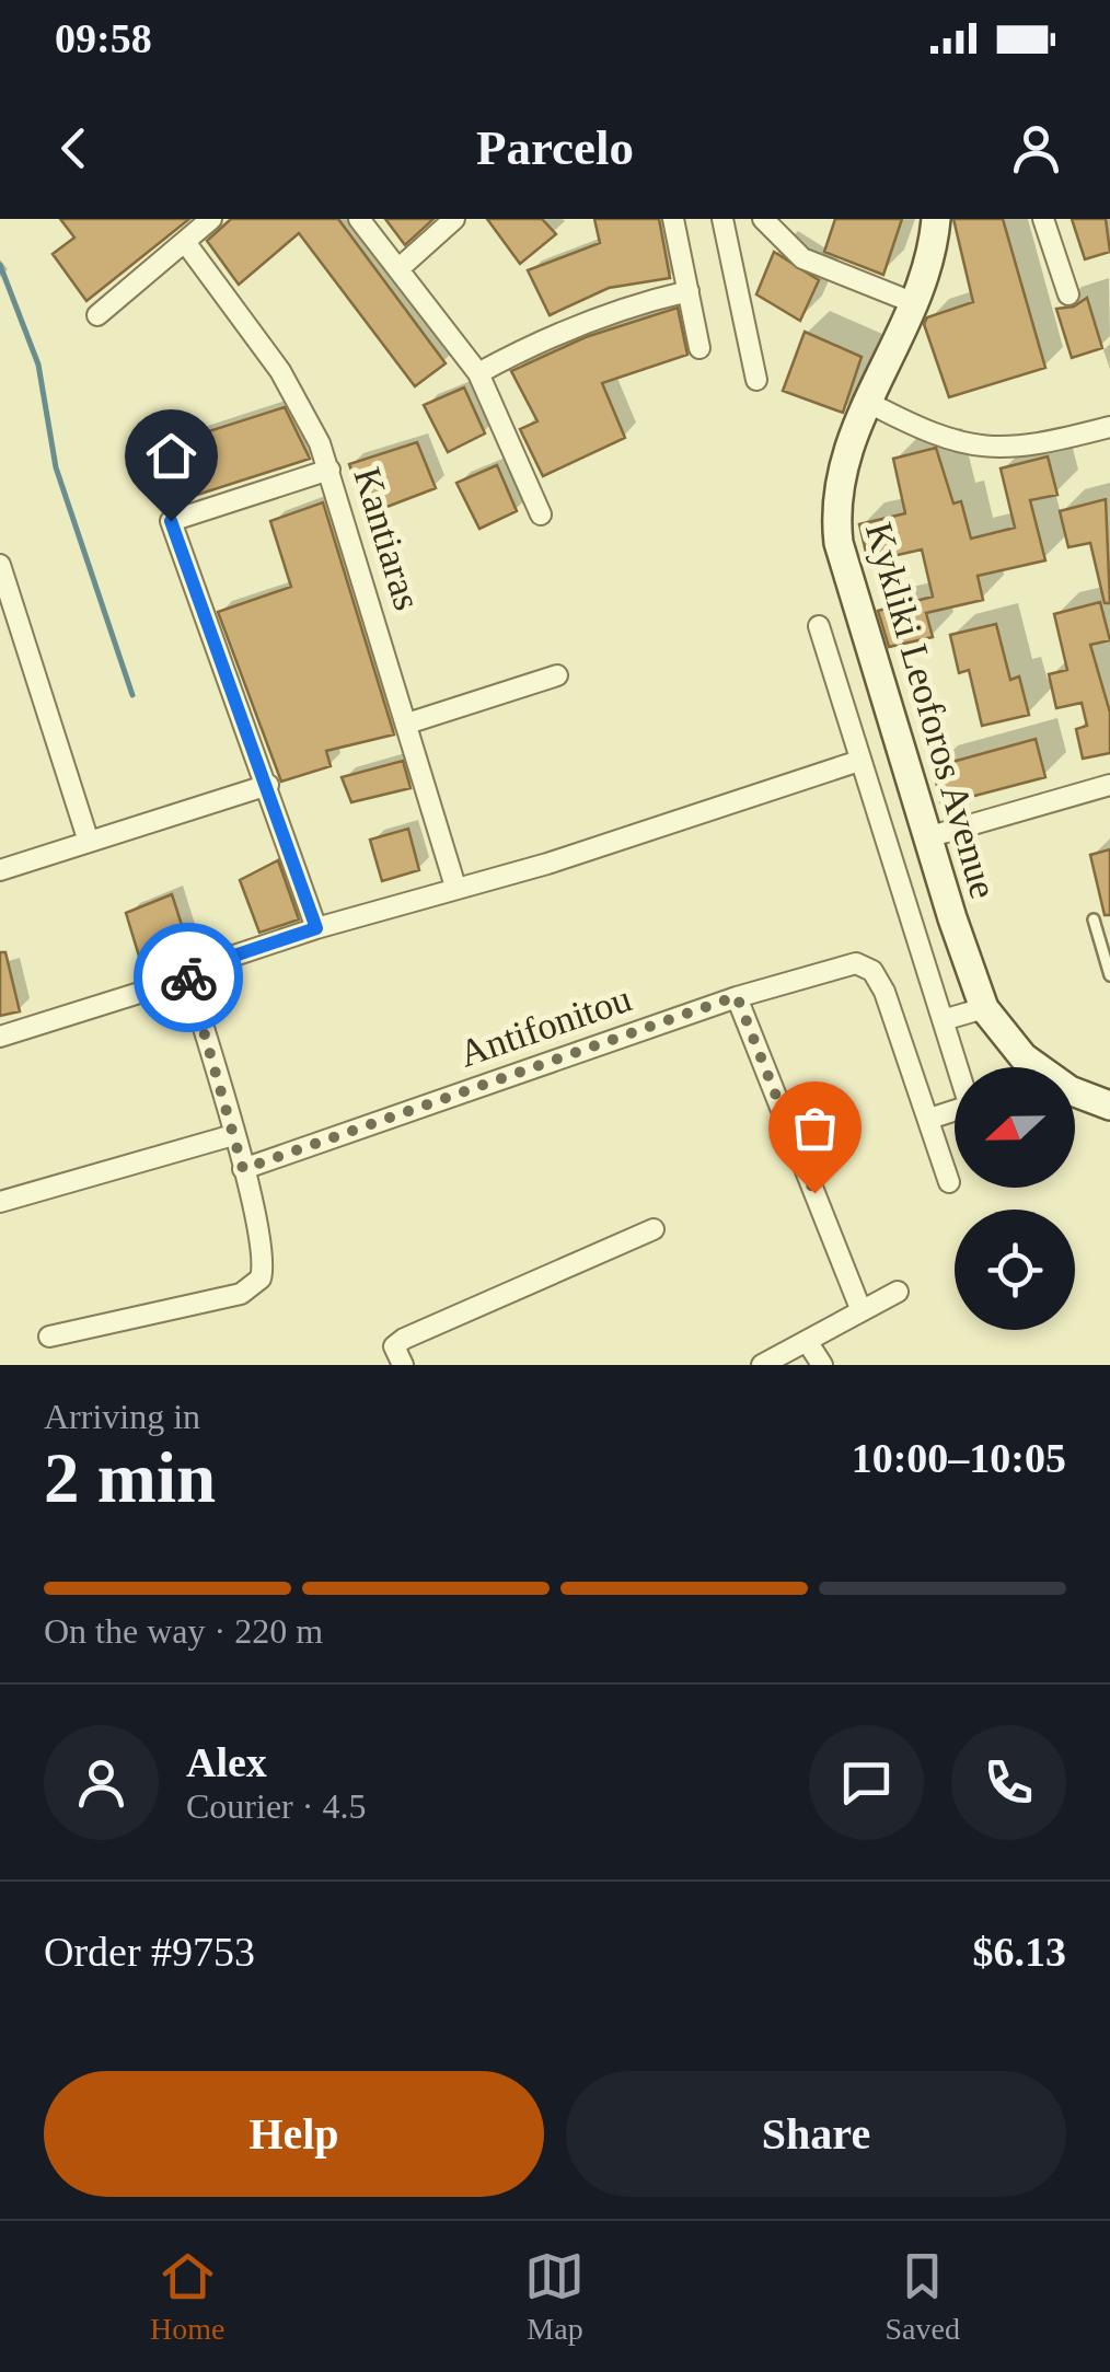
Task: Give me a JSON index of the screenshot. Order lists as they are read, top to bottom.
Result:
{
  "streets": {
    "street": ["Kantiaras", "Kykliki Leoforos Avenue", "Antifonitou"]
  },
  "north": "left",
  "page": {
    "status": "09:58",
    "header": "Parcelo",
    "heading": ["2 min", "Arriving in", "10:00–10:05"],
    "panel": [
      "Alex",
      "Courier · 4.5",
      "Order #9753",
      "$6.13"
    ],
    "bar": "On the way · 220 m",
    "buttons": ["Help", "Share"],
    "tabs": ["Home", "Map", "Saved"]
  }
}
